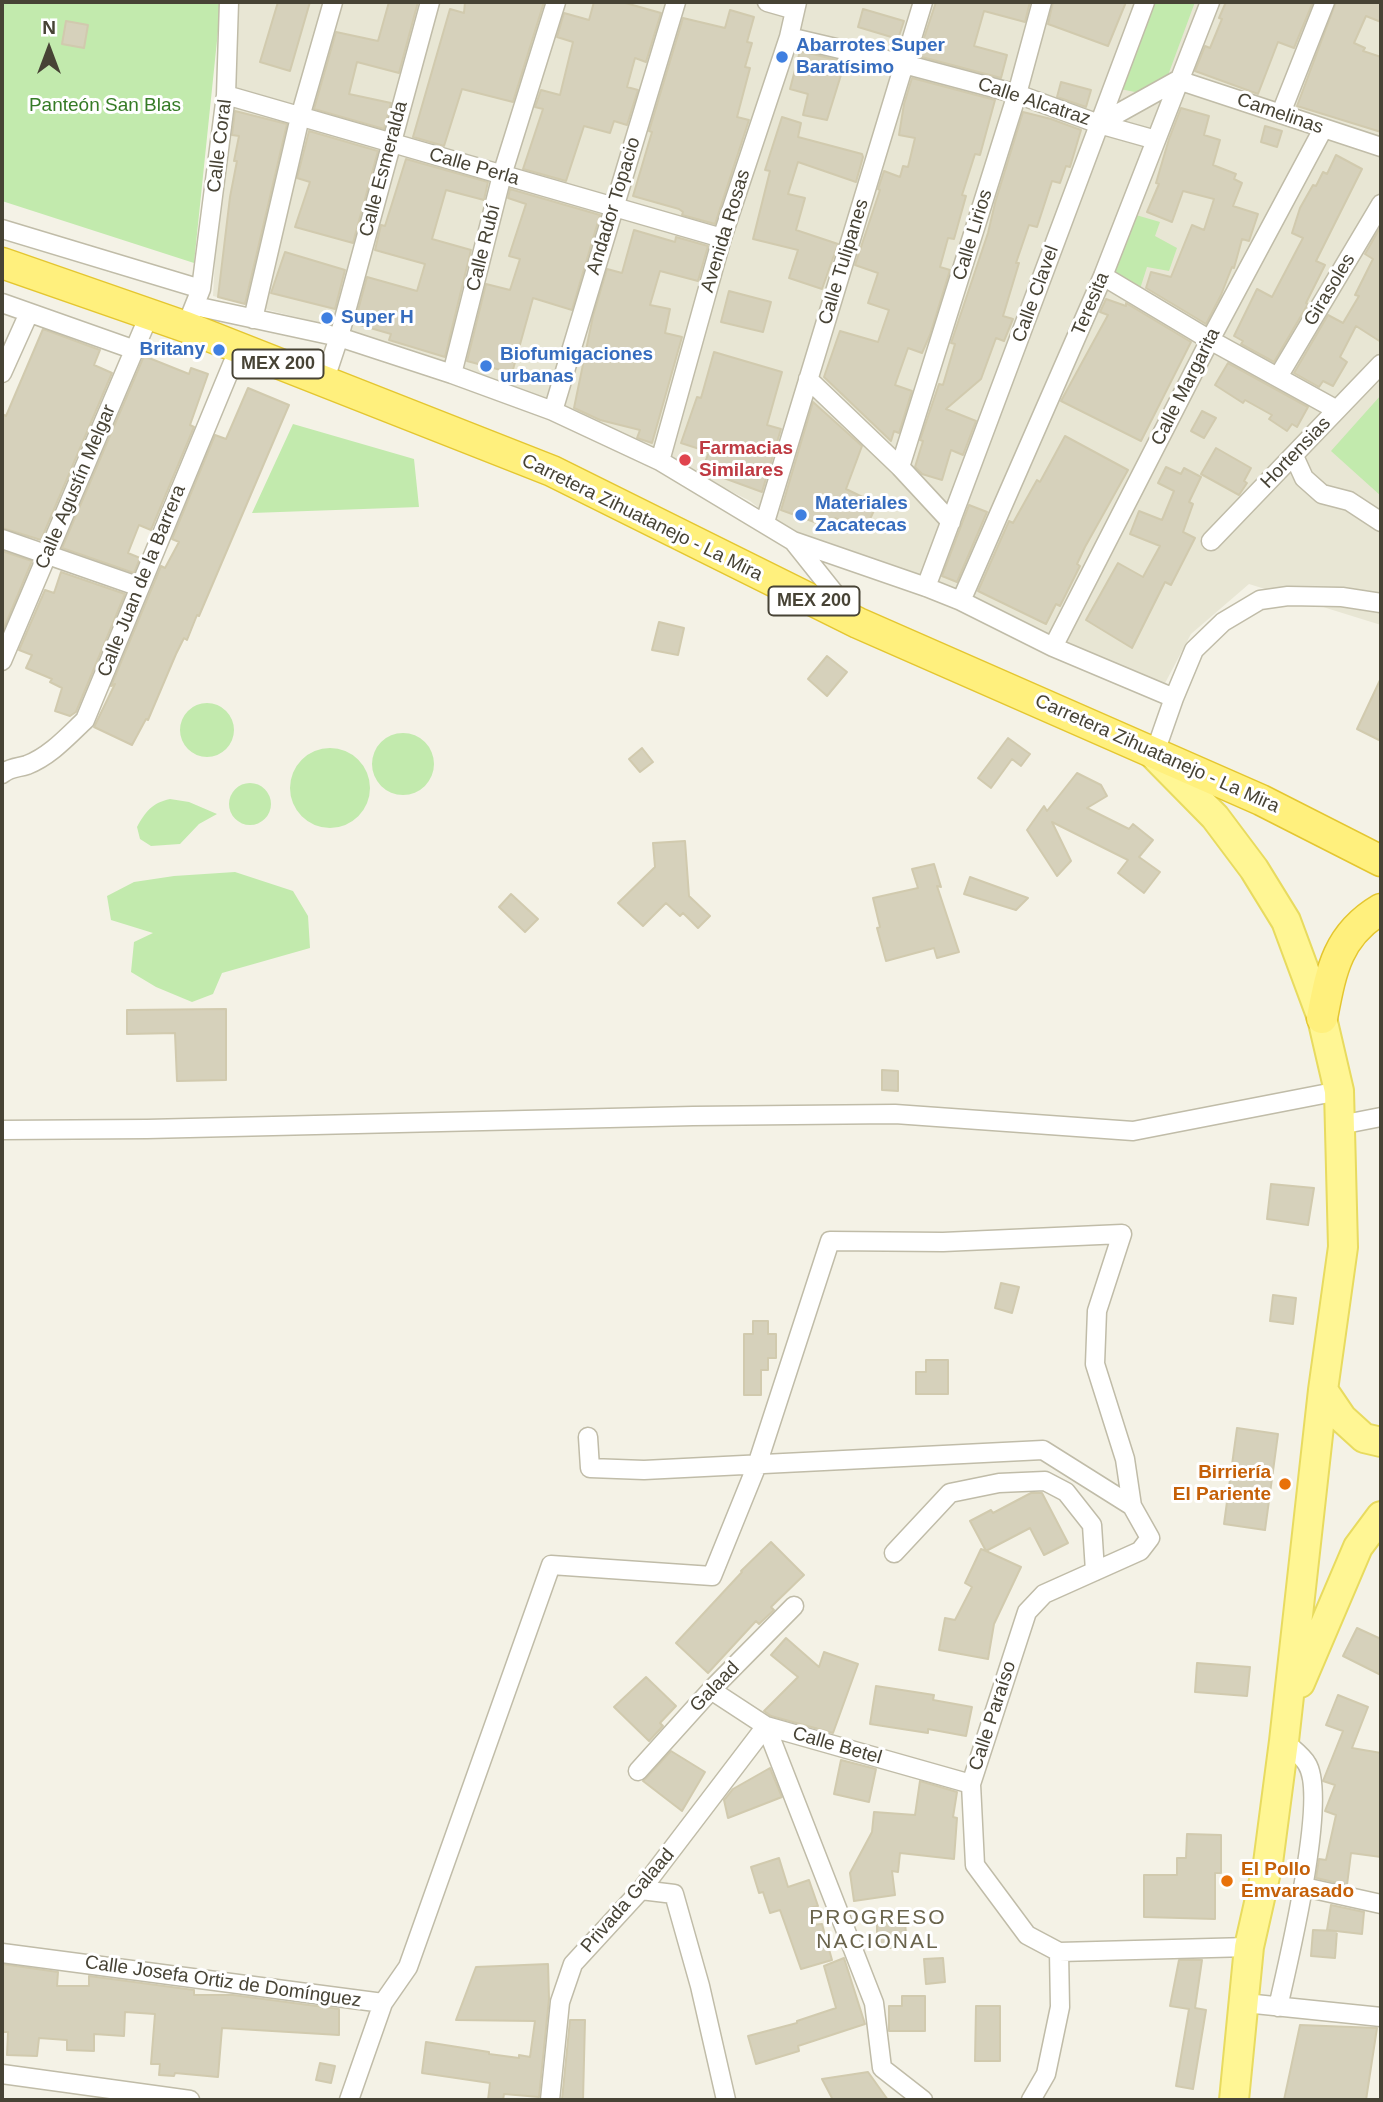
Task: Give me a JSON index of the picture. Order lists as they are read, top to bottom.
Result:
{
  "streets": {
    "highway": ["MEX 200", "Carretera Zihuatanejo - La Mira"],
    "street": [
      "Calle Alcatraz",
      "Camelinas",
      "Calle Coral",
      "Calle Perla",
      "Calle Esmeralda",
      "Andador Topacio",
      "Avenida Rosas",
      "Calle Lirios",
      "Calle Rubí",
      "Calle Tulipanes",
      "Girasoles",
      "Calle Clavel",
      "Teresita",
      "Calle Margarita",
      "Hortensias",
      "Calle Agustín Melgar",
      "Calle Juan de la Barrera",
      "Galaad",
      "Calle Paraíso",
      "Calle Betel",
      "Privada Galaad",
      "Calle Josefa Ortiz de Domínguez"
    ]
  },
  "crossings": [
    ["Calle Alcatraz", "Avenida Rosas"],
    ["Calle Alcatraz", "Calle Lirios"],
    ["Calle Alcatraz", "Calle Tulipanes"],
    ["Calle Alcatraz", "Calle Clavel"],
    ["Calle Alcatraz", "Teresita"],
    ["Camelinas", "Teresita"],
    ["Camelinas", "Calle Margarita"],
    ["Calle Coral", "Calle Perla"],
    ["Calle Coral", "Carretera Zihuatanejo - La Mira"],
    ["Calle Perla", "Calle Esmeralda"],
    ["Calle Perla", "Andador Topacio"],
    ["Calle Perla", "Avenida Rosas"],
    ["Calle Perla", "Calle Rubí"],
    ["Calle Esmeralda", "Carretera Zihuatanejo - La Mira"],
    ["Calle Agustín Melgar", "Carretera Zihuatanejo - La Mira"],
    ["Carretera Zihuatanejo - La Mira", "Calle Juan de la Barrera"],
    ["Galaad", "Calle Betel"],
    ["Calle Paraíso", "Calle Betel"],
    ["Calle Betel", "Privada Galaad"]
  ],
  "districts": ["PROGRESO NACIONAL"],
  "parks": ["Panteón San Blas"],
  "places": [
    "Abarrotes Super Baratísimo",
    "Super H",
    "Britany",
    "Biofumigaciones urbanas",
    "Farmacias Similares",
    "Materiales Zacatecas",
    "Birriería El Pariente",
    "El Pollo Emvarasado"
  ],
  "north": "top"
}
